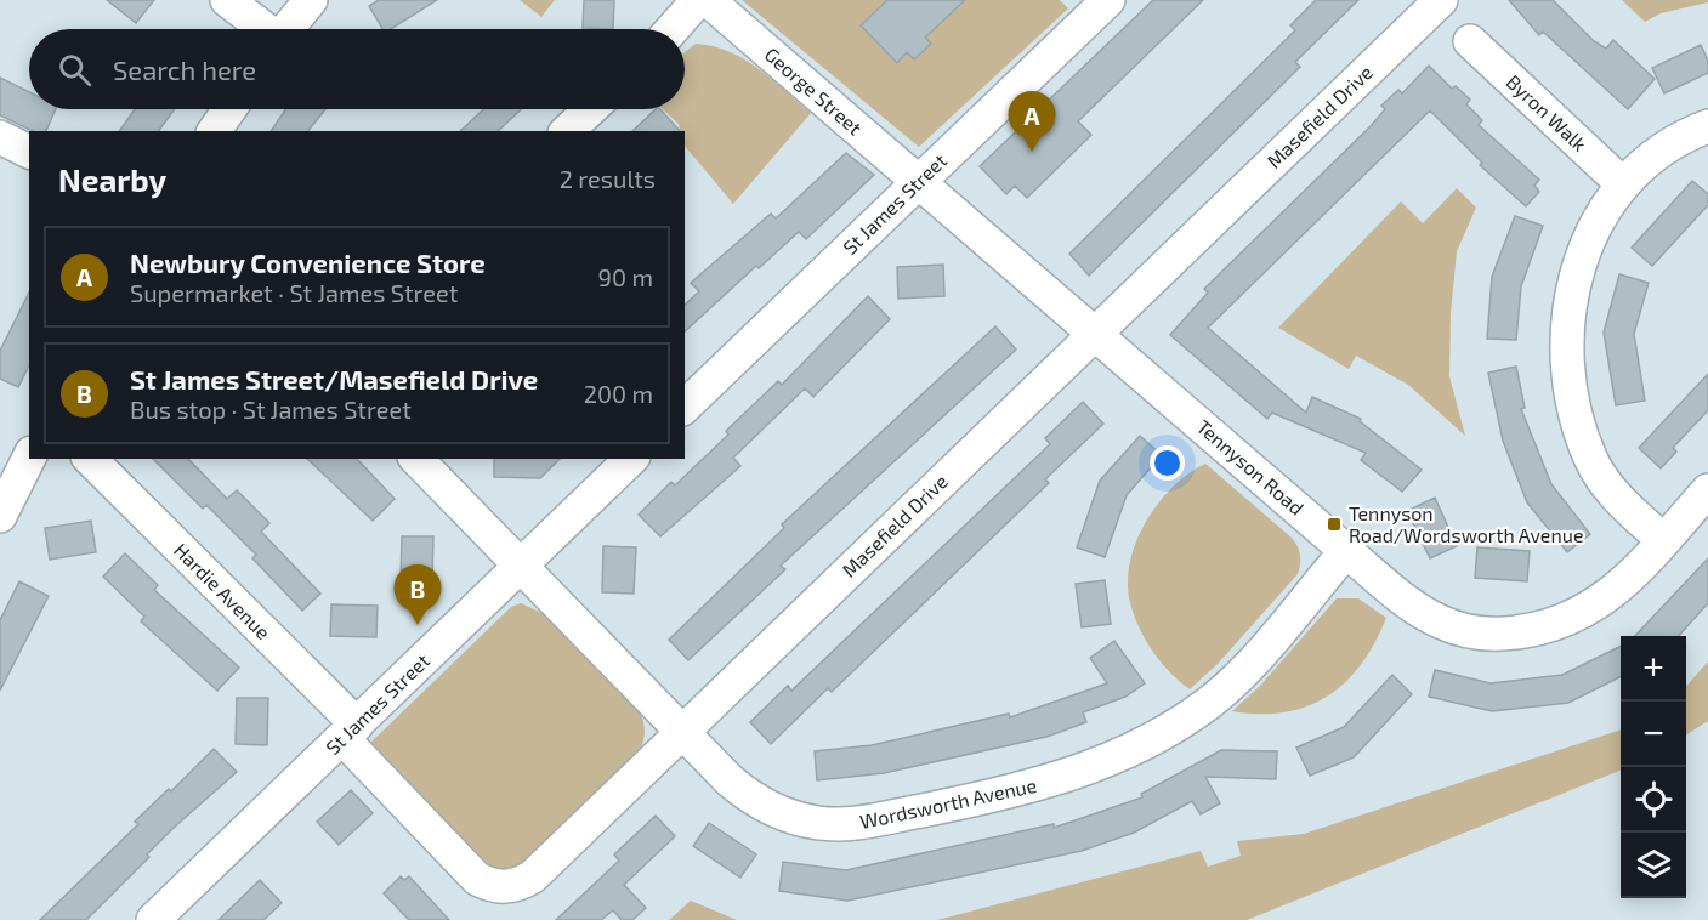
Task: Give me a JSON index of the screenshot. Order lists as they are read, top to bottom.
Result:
{
  "streets": {
    "street": [
      "George Street",
      "Byron Walk",
      "Masefield Drive",
      "St James Street",
      "Tennyson Road",
      "Hardie Avenue",
      "Wordsworth Avenue"
    ]
  },
  "crossings": [
    ["George Street", "St James Street"],
    ["George Street", "Tennyson Road"],
    ["Masefield Drive", "St James Street"],
    ["Masefield Drive", "Tennyson Road"],
    ["Masefield Drive", "Hardie Avenue"],
    ["Masefield Drive", "Wordsworth Avenue"],
    ["St James Street", "Tennyson Road"],
    ["St James Street", "Hardie Avenue"],
    ["St James Street", "Wordsworth Avenue"],
    ["Tennyson Road", "Wordsworth Avenue"]
  ],
  "places": {
    "transit": ["Tennyson Road/Wordsworth Avenue"]
  },
  "page": {
    "search": "Search here",
    "pins": ["A", "B"],
    "heading": ["Nearby", "2 results"],
    "list": [
      {
        "mark": "A",
        "name": "Newbury Convenience Store",
        "note": "Supermarket · St James Street",
        "value": "90 m"
      },
      {
        "mark": "B",
        "name": "St James Street/Masefield Drive",
        "note": "Bus stop · St James Street",
        "value": "200 m"
      }
    ],
    "map_buttons": ["+", "−"]
  }
}
